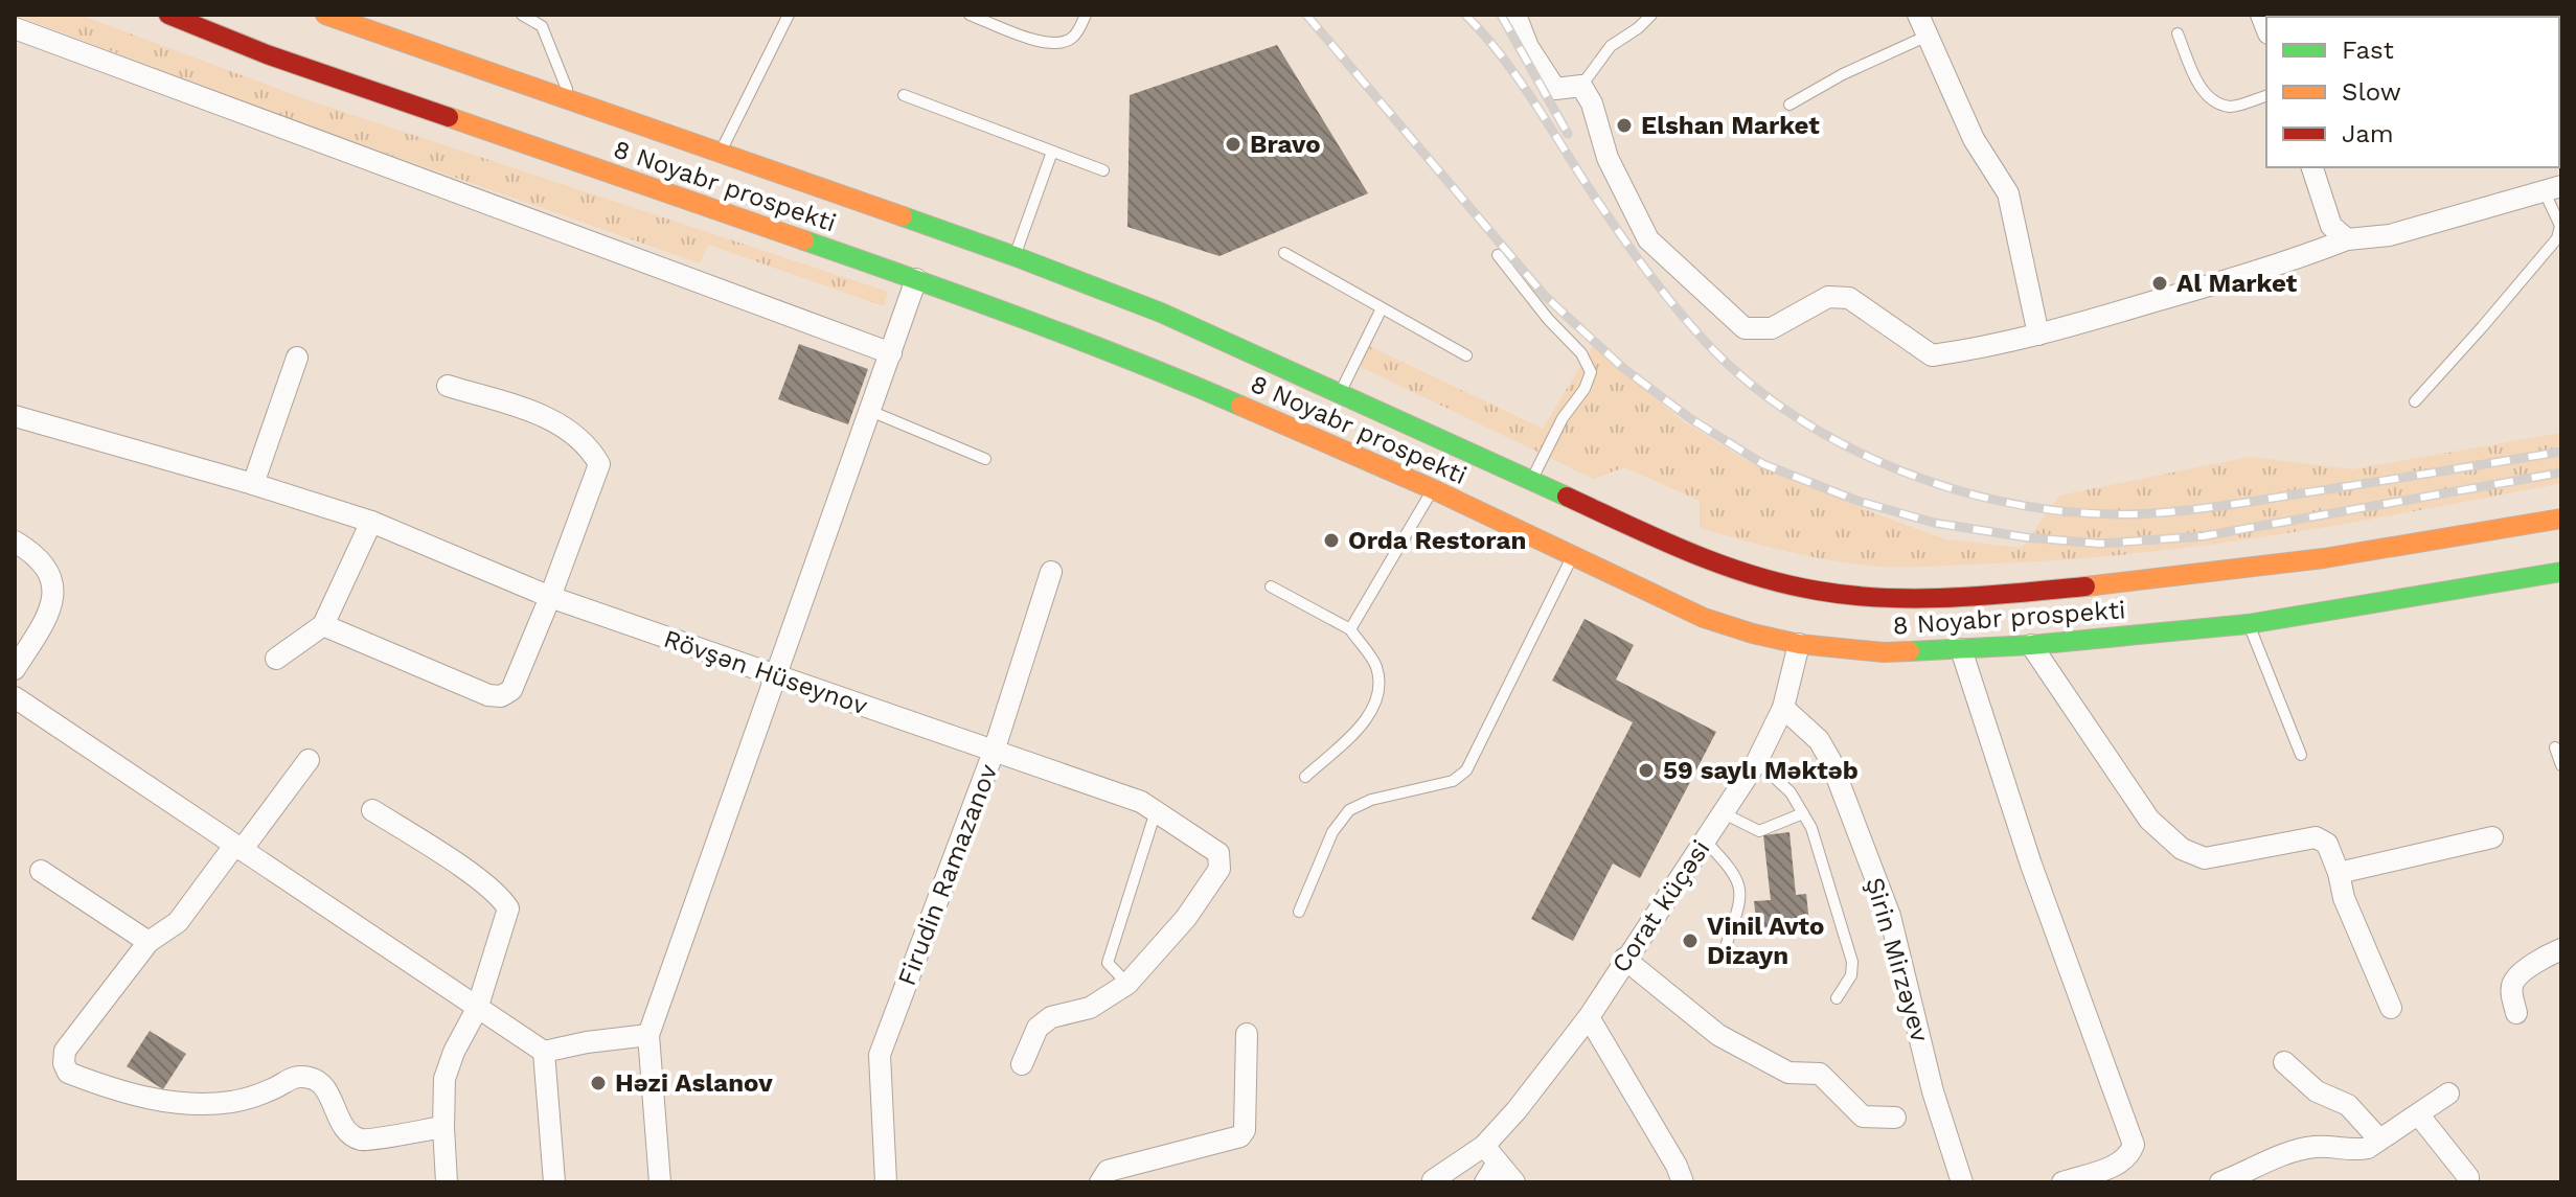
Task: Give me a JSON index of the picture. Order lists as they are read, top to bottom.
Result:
{
  "streets": {
    "highway": ["8 Noyabr prospekti"],
    "street": [
      "Rövşən Hüseynov",
      "Firudin Ramazanov",
      "Corat küçəsi",
      "Şirin Mirzəyev"
    ]
  },
  "crossings": [
    ["8 Noyabr prospekti", "Corat küçəsi"],
    ["Rövşən Hüseynov", "Firudin Ramazanov"],
    ["Corat küçəsi", "Şirin Mirzəyev"]
  ],
  "places": [
    "Elshan Market",
    "Bravo",
    "Al Market",
    "Orda Restoran",
    "59 saylı Məktəb",
    "Vinil Avto Dizayn",
    "Həzi Aslanov"
  ],
  "legend": ["Fast", "Slow", "Jam"]
}
